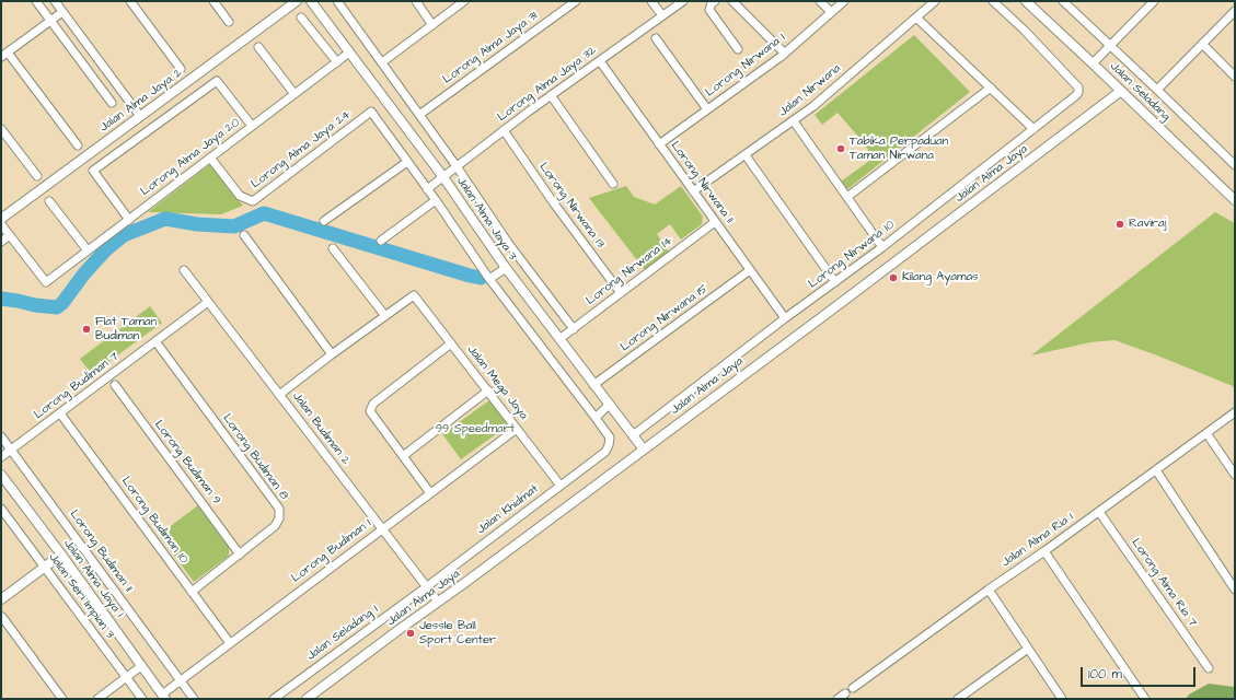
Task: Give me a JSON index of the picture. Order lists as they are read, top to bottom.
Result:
{
  "streets": {
    "street": [
      "Lorong Alma Jaya 31",
      "Lorong Nirwana 1",
      "Lorong Alma Jaya 32",
      "Jalan Nirwana",
      "Jalan Seladang",
      "Jalan Alma Jaya 2",
      "Lorong Alma Jaya 24",
      "Lorong Alma Jaya 20",
      "Jalan Alma Jaya",
      "Lorong Nirwana 11",
      "Lorong Nirwana 13",
      "Jalan Alma Jaya 3",
      "Lorong Nirwana 10",
      "Lorong Nirwana 14",
      "Lorong Nirwana 15",
      "Jalan Mega Jaya",
      "Lorong Budiman 7",
      "Jalan Budiman 2",
      "Lorong Budiman 8",
      "Lorong Budiman 9",
      "Jalan Khidmat",
      "Lorong Budiman 10",
      "Jalan Alma Ria 1",
      "Lorong Budiman 11",
      "Lorong Budiman 1",
      "Jalan Alma Jaya 1",
      "Lorong Alma Ria 7",
      "Jalan Seri Impian 3",
      "Jalan Seladang 1"
    ]
  },
  "crossings": [
    ["Lorong Alma Jaya 31", "Jalan Alma Jaya 3"],
    ["Lorong Nirwana 1", "Lorong Nirwana 11"],
    ["Lorong Alma Jaya 32", "Lorong Nirwana 11"],
    ["Lorong Alma Jaya 32", "Lorong Nirwana 13"],
    ["Lorong Alma Jaya 32", "Jalan Alma Jaya 3"],
    ["Jalan Nirwana", "Lorong Nirwana 11"],
    ["Jalan Seladang", "Jalan Alma Jaya"],
    ["Lorong Alma Jaya 24", "Lorong Alma Jaya 20"],
    ["Lorong Alma Jaya 20", "Jalan Alma Jaya 3"],
    ["Jalan Alma Jaya", "Jalan Alma Jaya 3"],
    ["Jalan Alma Jaya", "Jalan Budiman 2"],
    ["Lorong Nirwana 11", "Lorong Nirwana 10"],
    ["Lorong Nirwana 11", "Lorong Nirwana 14"],
    ["Lorong Nirwana 11", "Lorong Nirwana 15"],
    ["Lorong Nirwana 13", "Lorong Nirwana 14"],
    ["Jalan Alma Jaya 3", "Lorong Nirwana 10"],
    ["Jalan Alma Jaya 3", "Lorong Nirwana 14"],
    ["Jalan Alma Jaya 3", "Lorong Nirwana 15"],
    ["Jalan Mega Jaya", "Jalan Khidmat"],
    ["Jalan Mega Jaya", "Lorong Budiman 1"],
    ["Lorong Budiman 7", "Jalan Budiman 2"],
    ["Lorong Budiman 7", "Lorong Budiman 8"],
    ["Lorong Budiman 7", "Lorong Budiman 10"],
    ["Lorong Budiman 7", "Lorong Budiman 11"],
    ["Jalan Budiman 2", "Jalan Khidmat"],
    ["Jalan Budiman 2", "Lorong Budiman 1"],
    ["Jalan Budiman 2", "Jalan Seladang 1"],
    ["Lorong Budiman 8", "Lorong Budiman 9"],
    ["Lorong Budiman 8", "Lorong Budiman 10"],
    ["Jalan Khidmat", "Jalan Seladang 1"],
    ["Lorong Budiman 10", "Lorong Budiman 1"],
    ["Jalan Alma Ria 1", "Lorong Alma Ria 7"],
    ["Lorong Budiman 11", "Lorong Budiman 1"],
    ["Lorong Budiman 1", "Jalan Alma Jaya 1"]
  ],
  "parks": ["99 Speedmart"],
  "places": [
    "Tabika Perpaduan Taman Nirwana",
    "Raviraj",
    "Kilang Ayamas",
    "Flat Taman Budiman",
    "Jessle Ball Sport Center"
  ],
  "scale_bar": "100 m"
}
